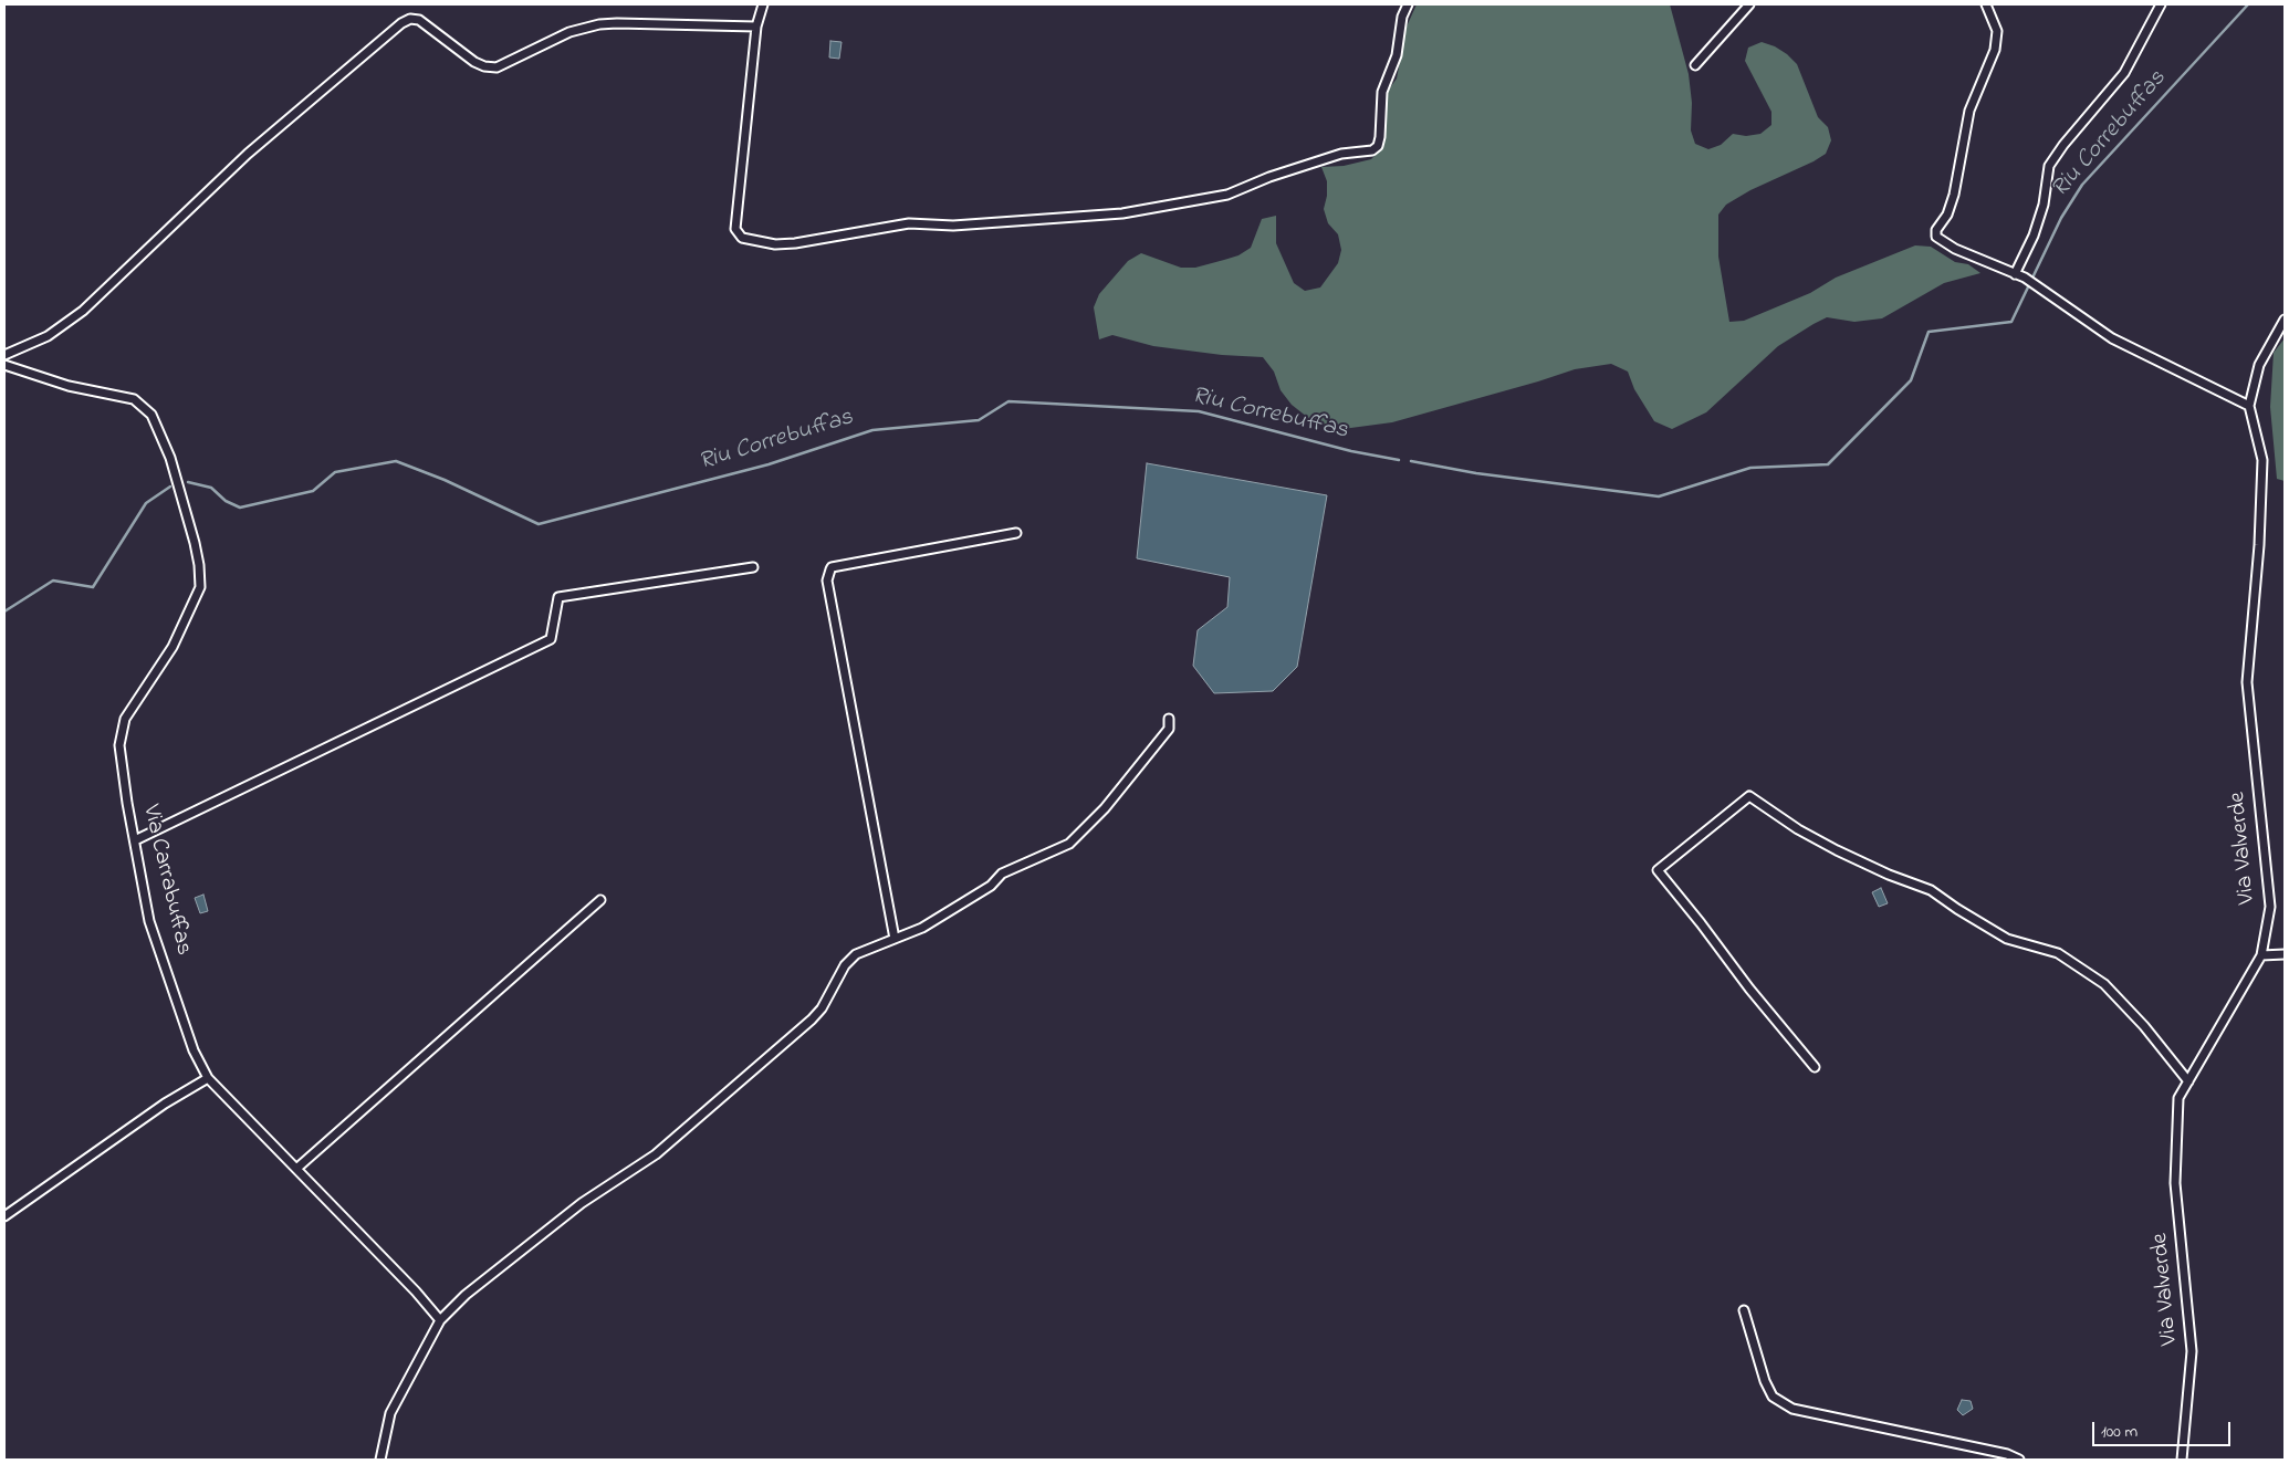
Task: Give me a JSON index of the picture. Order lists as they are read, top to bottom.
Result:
{
  "streets": {
    "street": ["Via Valverde", "Via Carrabuffas"]
  },
  "water": ["Riu Correbuffas"],
  "scale_bar": "100 m"
}
